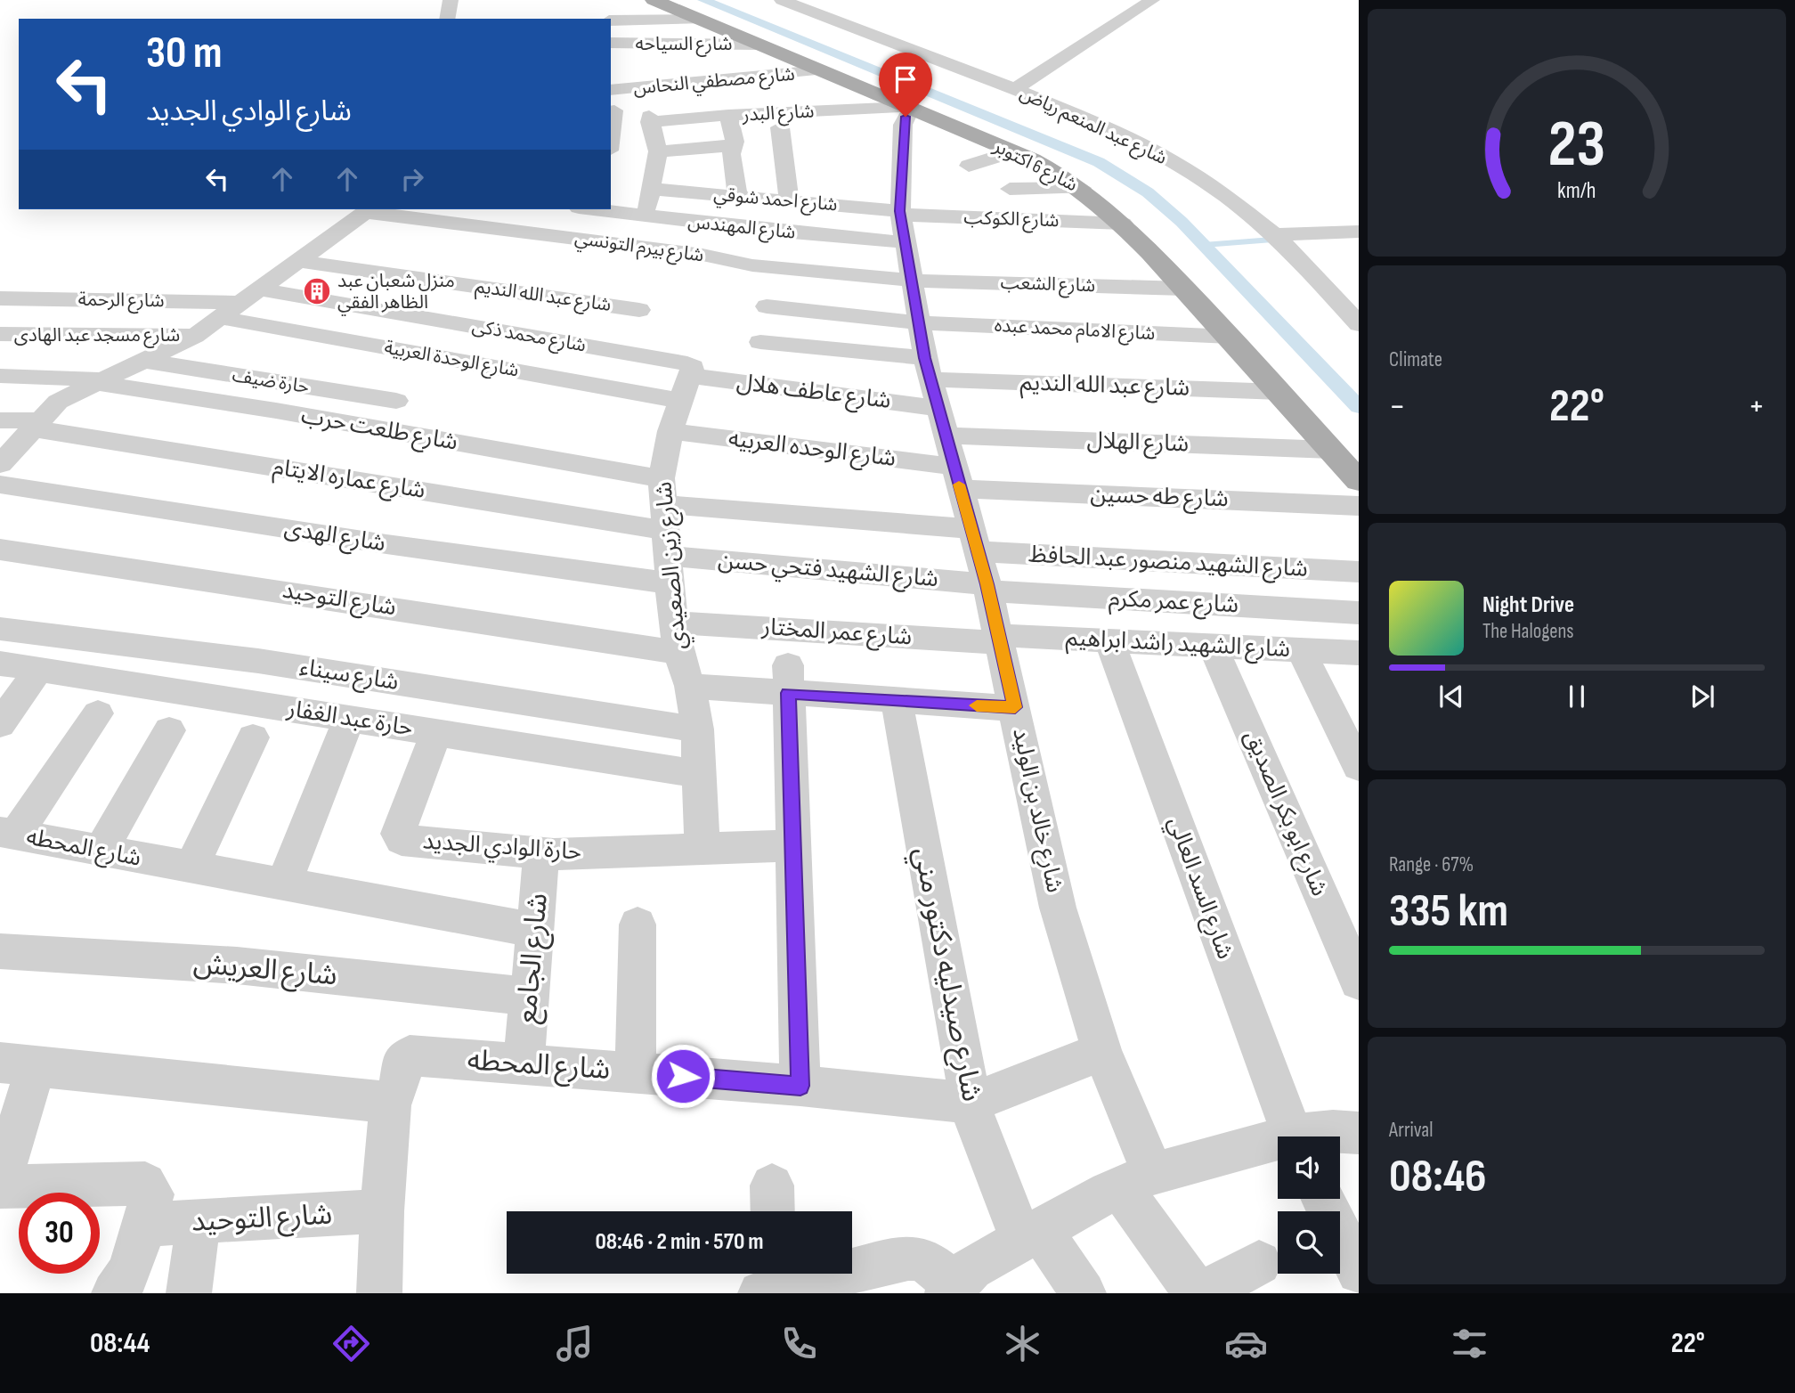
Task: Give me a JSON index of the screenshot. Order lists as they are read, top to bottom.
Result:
{
  "streets": {
    "main road": ["شارع 6 اكتوبر"],
    "street": [
      "شارع السياحه",
      "شارع مصطفي النحاس",
      "شارع البدر",
      "شارع عبد المنعم رياض",
      "شارع احمد شوقي",
      "شارع الكوكب",
      "شارع المهندس",
      "شارع بيرم التونسي",
      "شارع الشعب",
      "شارع عبد الله النديم",
      "شارع الرحمة",
      "شارع الامام محمد عبده",
      "شارع مسجد عبد الهادى",
      "شارع محمد ذكى",
      "شارع الوحدة العربية",
      "حارة ضيف",
      "شارع عاطف هلال",
      "شارع طلعت حرب",
      "شارع الهلال",
      "شارع الوحده العربيه",
      "شارع عماره الايتام",
      "شارع طه حسين",
      "شارع الهدى",
      "شارع الشهيد منصور عبد الحافظ",
      "شارع زين الصعيدي",
      "شارع الشهيد فتحي حسن",
      "شارع التوحيد",
      "شارع عمر مكرم",
      "شارع عمر المختار",
      "شارع الشهيد راشد ابراهيم",
      "شارع سيناء",
      "حارة عبد الغفار",
      "شارع خالد بن الوليد",
      "شارع ابو بكر الصديق",
      "حارة الوادي الجديد",
      "شارع المحطه",
      "شارع السد العالي",
      "شارع الجامع",
      "شارع العريش",
      "شارع صيدليه دكتور مني"
    ]
  },
  "crossings": [
    ["شارع السياحه", "شارع 6 اكتوبر"],
    ["شارع مصطفي النحاس", "شارع 6 اكتوبر"],
    ["شارع البدر", "شارع 6 اكتوبر"],
    ["شارع البدر", "شارع خالد بن الوليد"],
    ["شارع 6 اكتوبر", "شارع الكوكب"],
    ["شارع 6 اكتوبر", "شارع الشعب"],
    ["شارع 6 اكتوبر", "شارع عبد الله النديم"],
    ["شارع 6 اكتوبر", "شارع الامام محمد عبده"],
    ["شارع 6 اكتوبر", "شارع الهلال"],
    ["شارع 6 اكتوبر", "شارع خالد بن الوليد"],
    ["شارع احمد شوقي", "شارع الكوكب"],
    ["شارع احمد شوقي", "شارع المهندس"],
    ["شارع احمد شوقي", "شارع خالد بن الوليد"],
    ["شارع الكوكب", "شارع المهندس"],
    ["شارع الكوكب", "شارع خالد بن الوليد"],
    ["شارع المهندس", "شارع خالد بن الوليد"],
    ["شارع بيرم التونسي", "شارع الشعب"],
    ["شارع بيرم التونسي", "شارع خالد بن الوليد"],
    ["شارع الشعب", "شارع خالد بن الوليد"],
    ["شارع عبد الله النديم", "شارع عاطف هلال"],
    ["شارع عبد الله النديم", "شارع الهلال"],
    ["شارع عبد الله النديم", "شارع خالد بن الوليد"],
    ["شارع الرحمة", "شارع محمد ذكى"],
    ["شارع الامام محمد عبده", "شارع خالد بن الوليد"],
    ["شارع محمد ذكى", "شارع الوحدة العربية"],
    ["شارع محمد ذكى", "شارع عاطف هلال"],
    ["شارع محمد ذكى", "شارع زين الصعيدي"],
    ["شارع الوحدة العربية", "شارع عاطف هلال"],
    ["شارع الوحدة العربية", "شارع زين الصعيدي"],
    ["شارع عاطف هلال", "شارع الهلال"],
    ["شارع عاطف هلال", "شارع زين الصعيدي"],
    ["شارع عاطف هلال", "شارع خالد بن الوليد"],
    ["شارع طلعت حرب", "شارع عماره الايتام"],
    ["شارع طلعت حرب", "شارع الهدى"],
    ["شارع طلعت حرب", "شارع الشهيد منصور عبد الحافظ"],
    ["شارع طلعت حرب", "شارع زين الصعيدي"],
    ["شارع طلعت حرب", "شارع الشهيد فتحي حسن"],
    ["شارع طلعت حرب", "شارع خالد بن الوليد"],
    ["شارع الهلال", "شارع خالد بن الوليد"],
    ["شارع الوحده العربيه", "شارع طه حسين"],
    ["شارع الوحده العربيه", "شارع زين الصعيدي"],
    ["شارع الوحده العربيه", "شارع خالد بن الوليد"],
    ["شارع عماره الايتام", "شارع الهدى"],
    ["شارع عماره الايتام", "شارع زين الصعيدي"],
    ["شارع عماره الايتام", "شارع الشهيد فتحي حسن"],
    ["شارع طه حسين", "شارع خالد بن الوليد"],
    ["شارع الهدى", "شارع زين الصعيدي"],
    ["شارع الهدى", "شارع الشهيد فتحي حسن"],
    ["شارع الشهيد منصور عبد الحافظ", "شارع خالد بن الوليد"],
    ["شارع زين الصعيدي", "شارع الشهيد فتحي حسن"],
    ["شارع زين الصعيدي", "شارع التوحيد"],
    ["شارع زين الصعيدي", "شارع عمر المختار"],
    ["شارع زين الصعيدي", "شارع سيناء"],
    ["شارع زين الصعيدي", "حارة عبد الغفار"],
    ["شارع زين الصعيدي", "حارة الوادي الجديد"],
    ["شارع الشهيد فتحي حسن", "شارع عمر مكرم"],
    ["شارع الشهيد فتحي حسن", "شارع خالد بن الوليد"],
    ["شارع عمر مكرم", "شارع خالد بن الوليد"],
    ["شارع عمر المختار", "شارع الشهيد راشد ابراهيم"],
    ["شارع عمر المختار", "شارع خالد بن الوليد"],
    ["شارع الشهيد راشد ابراهيم", "شارع خالد بن الوليد"],
    ["شارع الشهيد راشد ابراهيم", "شارع ابو بكر الصديق"],
    ["شارع الشهيد راشد ابراهيم", "شارع السد العالي"],
    ["حارة عبد الغفار", "حارة الوادي الجديد"],
    ["شارع خالد بن الوليد", "شارع المحطه"],
    ["حارة الوادي الجديد", "شارع الجامع"],
    ["شارع المحطه", "شارع الجامع"],
    ["شارع المحطه", "شارع صيدليه دكتور مني"],
    ["شارع الجامع", "شارع العريش"]
  ],
  "places": {
    "building": ["منزل شعبان عبد الظاهر الفقي"]
  },
  "page": {
    "turn": ["30 m", "شارع الوادي الجديد"],
    "tile": [
      "Climate",
      ["Range · 67%", "335 km"],
      ["Arrival", "08:46"]
    ],
    "heat": ["−", "22°", "+"],
    "song": ["Night Drive", "The Halogens"],
    "limit": "30",
    "trip": "08:46 · 2 min · 570 m",
    "tabs": ["08:44", "22°"],
    "gauge": ["23", "km/h"]
  }
}
